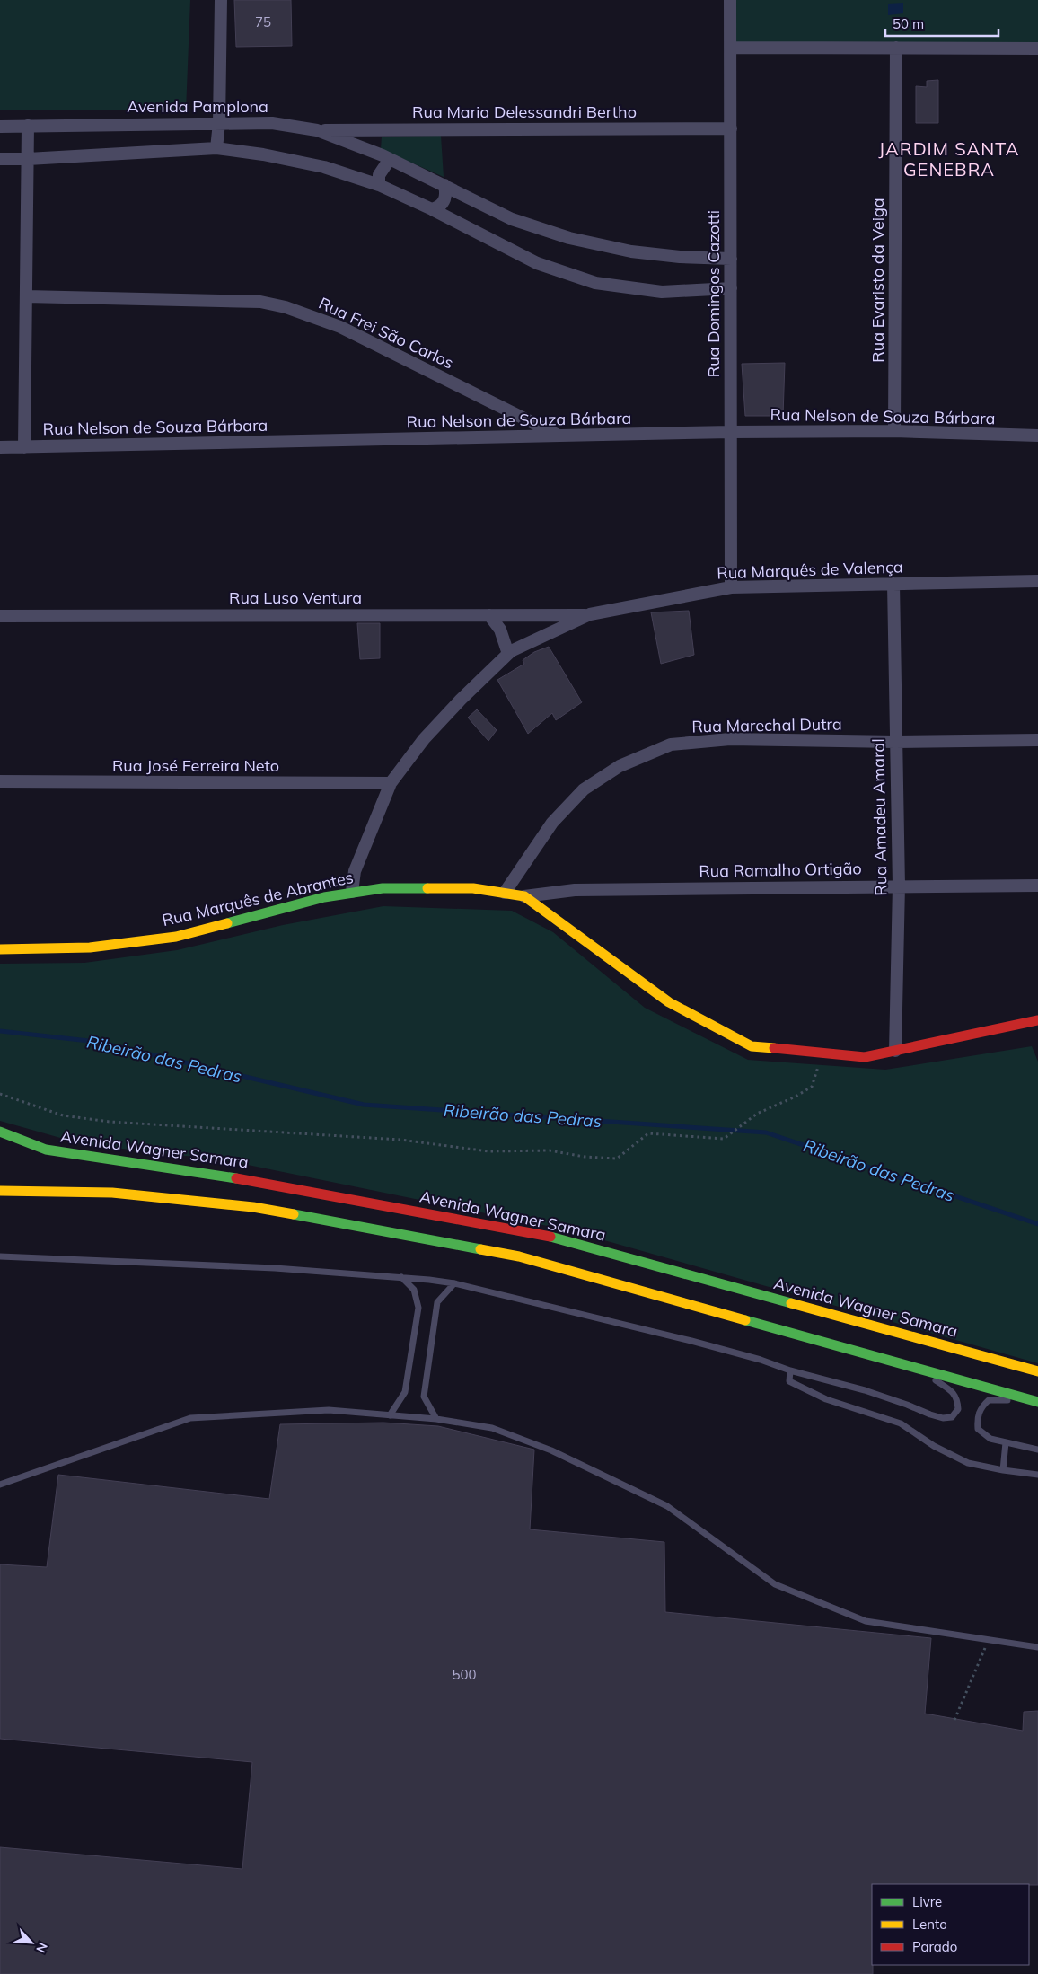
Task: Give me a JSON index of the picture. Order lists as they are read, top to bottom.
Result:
{
  "streets": {
    "main road": ["Rua Marquês de Abrantes", "Avenida Wagner Samara"],
    "street": [
      "Avenida Pamplona",
      "Rua Maria Delessandri Bertho",
      "Rua Evaristo da Veiga",
      "Rua Domingos Cazotti",
      "Rua Frei São Carlos",
      "Rua Nelson de Souza Bárbara",
      "Rua Marquês de Valença",
      "Rua Luso Ventura",
      "Rua Marechal Dutra",
      "Rua José Ferreira Neto",
      "Rua Amadeu Amaral",
      "Rua Ramalho Ortigão"
    ]
  },
  "crossings": [
    ["Avenida Pamplona", "Rua Maria Delessandri Bertho"],
    ["Avenida Pamplona", "Rua Domingos Cazotti"],
    ["Rua Maria Delessandri Bertho", "Rua Domingos Cazotti"],
    ["Rua Evaristo da Veiga", "Rua Nelson de Souza Bárbara"],
    ["Rua Domingos Cazotti", "Rua Nelson de Souza Bárbara"],
    ["Rua Domingos Cazotti", "Rua Marquês de Valença"],
    ["Rua Frei São Carlos", "Rua Nelson de Souza Bárbara"],
    ["Rua Marquês de Valença", "Rua Luso Ventura"],
    ["Rua Marquês de Valença", "Rua José Ferreira Neto"],
    ["Rua Marquês de Valença", "Rua Amadeu Amaral"],
    ["Rua Marquês de Valença", "Rua Marquês de Abrantes"],
    ["Rua Marechal Dutra", "Rua Amadeu Amaral"],
    ["Rua Marechal Dutra", "Rua Marquês de Abrantes"],
    ["Rua Amadeu Amaral", "Rua Ramalho Ortigão"],
    ["Rua Amadeu Amaral", "Rua Marquês de Abrantes"],
    ["Rua Ramalho Ortigão", "Rua Marquês de Abrantes"]
  ],
  "districts": ["JARDIM SANTA GENEBRA"],
  "water": ["Ribeirão das Pedras"],
  "house_numbers": ["75", "500"],
  "legend": ["Livre", "Lento", "Parado"],
  "scale_bar": "50 m",
  "north": "bottom right"
}
